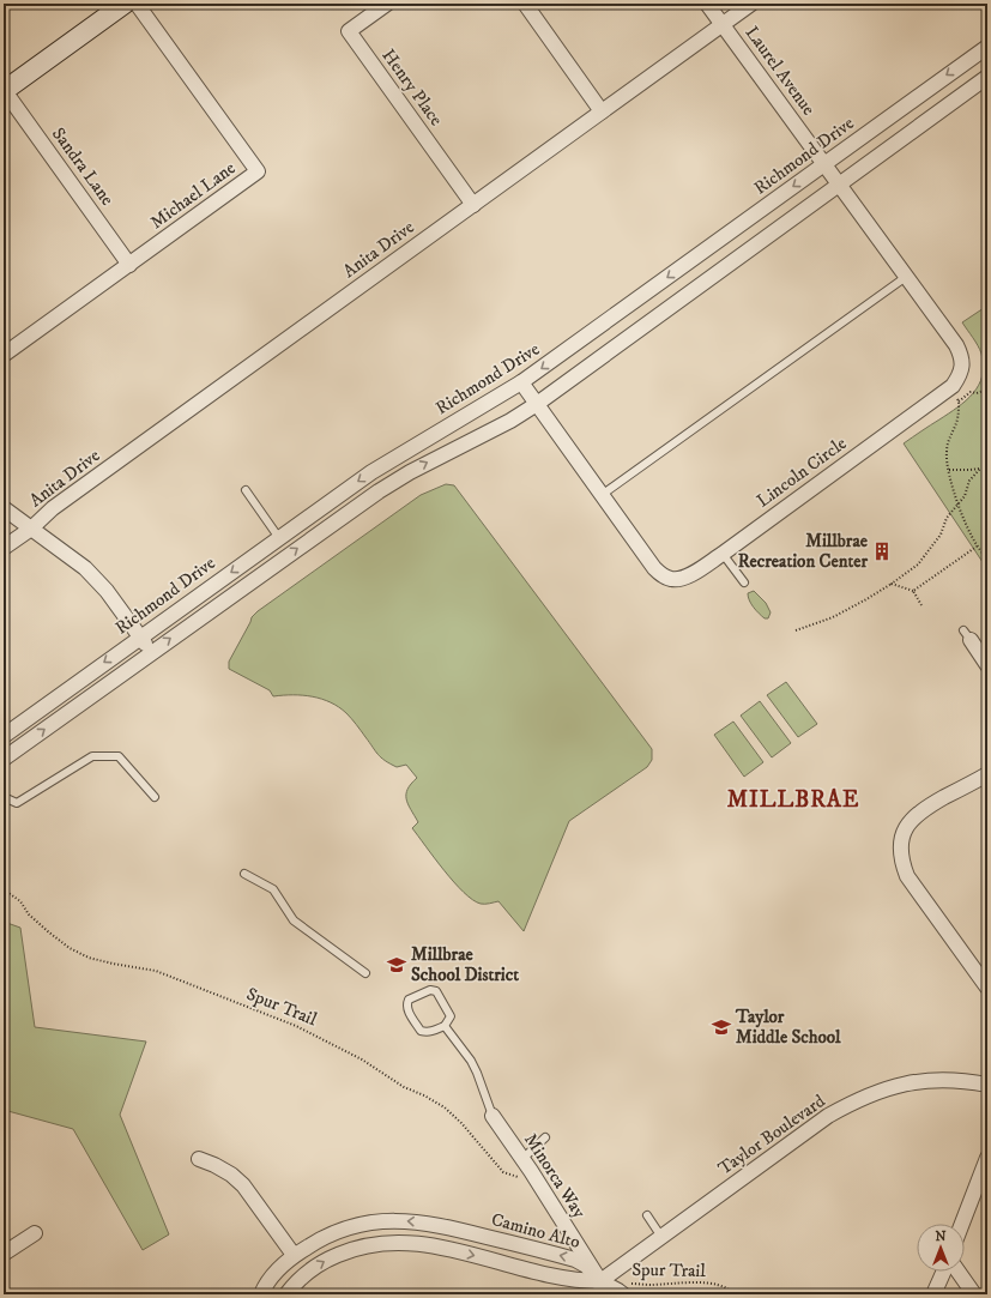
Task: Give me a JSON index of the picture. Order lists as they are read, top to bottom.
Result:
{
  "streets": {
    "street": [
      "Laurel Avenue",
      "Henry Place",
      "Richmond Drive",
      "Sandra Lane",
      "Michael Lane",
      "Anita Drive",
      "Lincoln Circle",
      "Taylor Boulevard",
      "Minorca Way",
      "Camino Alto"
    ],
    "path": ["Spur Trail"]
  },
  "crossings": [
    ["Laurel Avenue", "Richmond Drive"],
    ["Laurel Avenue", "Anita Drive"],
    ["Laurel Avenue", "Lincoln Circle"],
    ["Henry Place", "Anita Drive"],
    ["Richmond Drive", "Lincoln Circle"],
    ["Sandra Lane", "Michael Lane"],
    ["Spur Trail", "Taylor Boulevard"],
    ["Spur Trail", "Minorca Way"],
    ["Spur Trail", "Camino Alto"],
    ["Taylor Boulevard", "Minorca Way"],
    ["Taylor Boulevard", "Camino Alto"],
    ["Minorca Way", "Camino Alto"]
  ],
  "districts": ["MILLBRAE"],
  "places": {
    "building": ["Millbrae Recreation Center"],
    "school or university": ["Millbrae School District", "Taylor Middle School"]
  },
  "north": "top"
}
